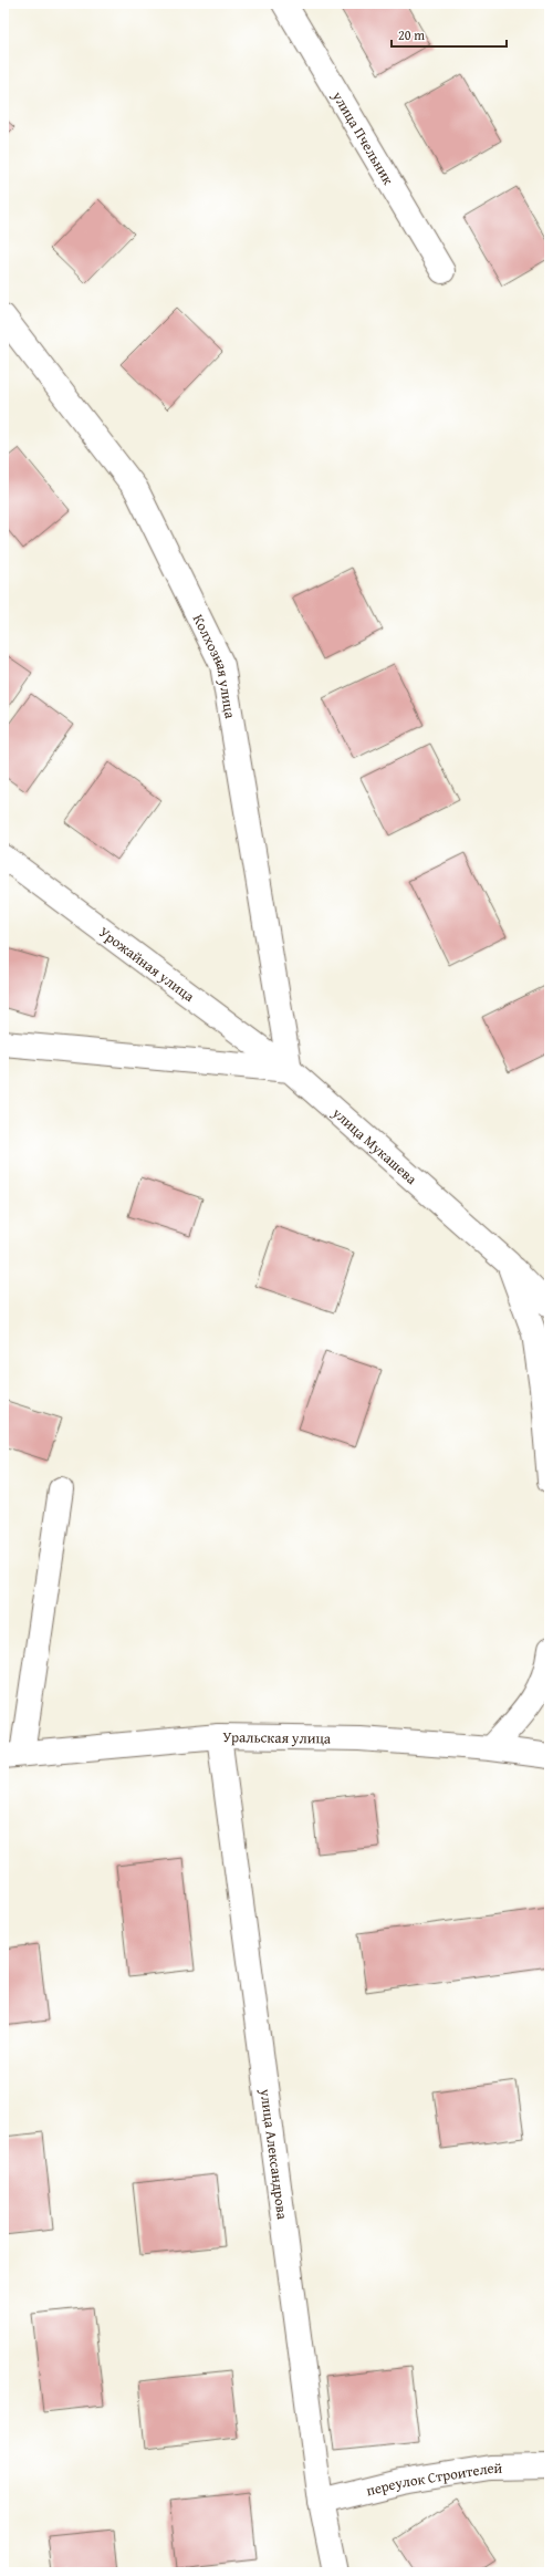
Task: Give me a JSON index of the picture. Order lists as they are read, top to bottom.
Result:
{
  "streets": {
    "street": [
      "улица Пчельник",
      "Колхозная улица",
      "Урожайная улица",
      "улица Мукашева",
      "Уральская улица",
      "улица Александрова",
      "переулок Строителей"
    ]
  },
  "crossings": [
    ["Колхозная улица", "Урожайная улица"],
    ["Колхозная улица", "улица Мукашева"],
    ["Урожайная улица", "улица Мукашева"],
    ["Уральская улица", "улица Александрова"],
    ["улица Александрова", "переулок Строителей"]
  ],
  "scale_bar": "20 m"
}
